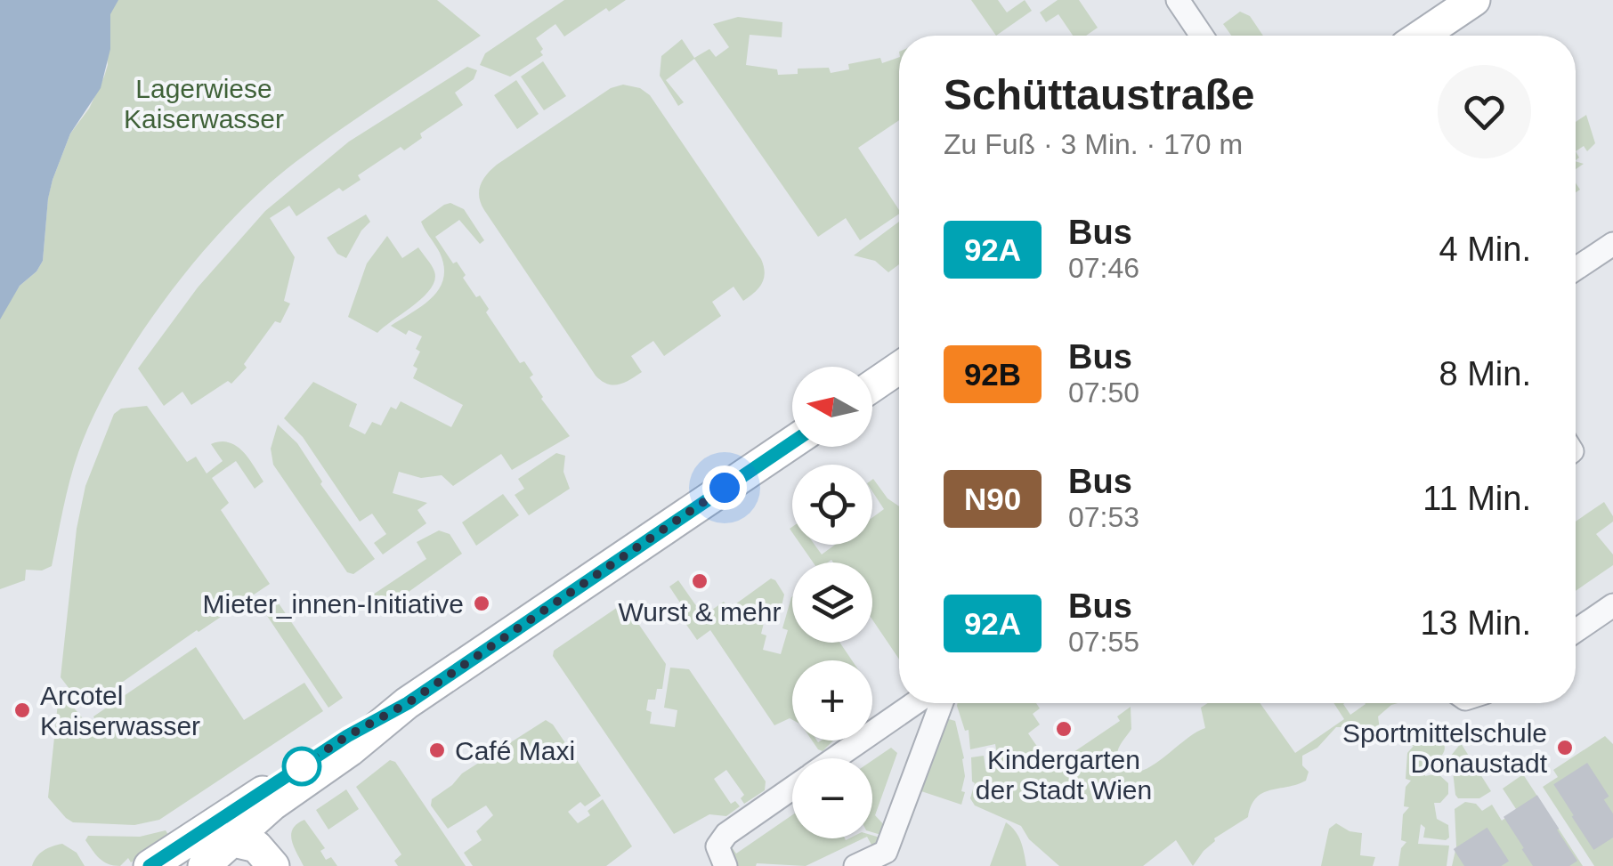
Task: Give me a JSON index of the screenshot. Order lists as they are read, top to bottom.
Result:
{
  "parks": ["Lagerwiese Kaiserwasser"],
  "places": [
    "Wurst & mehr",
    "Mieter_innen-Initiative",
    "Arcotel Kaiserwasser",
    "Kindergarten der Stadt Wien",
    "Sportmittelschule Donaustadt",
    "Café Maxi"
  ],
  "lines": ["bus line 92A"],
  "north": "left",
  "page": {
    "heading": ["Schüttaustraße", "Zu Fuß · 3 Min. · 170 m"],
    "list": [
      {
        "mark": "92A",
        "name": "Bus",
        "note": "07:46",
        "value": "4 Min."
      },
      {
        "mark": "92B",
        "name": "Bus",
        "note": "07:50",
        "value": "8 Min."
      },
      {
        "mark": "N90",
        "name": "Bus",
        "note": "07:53",
        "value": "11 Min."
      },
      {
        "mark": "92A",
        "name": "Bus",
        "note": "07:55",
        "value": "13 Min."
      }
    ],
    "map_buttons": ["+", "−"]
  }
}
